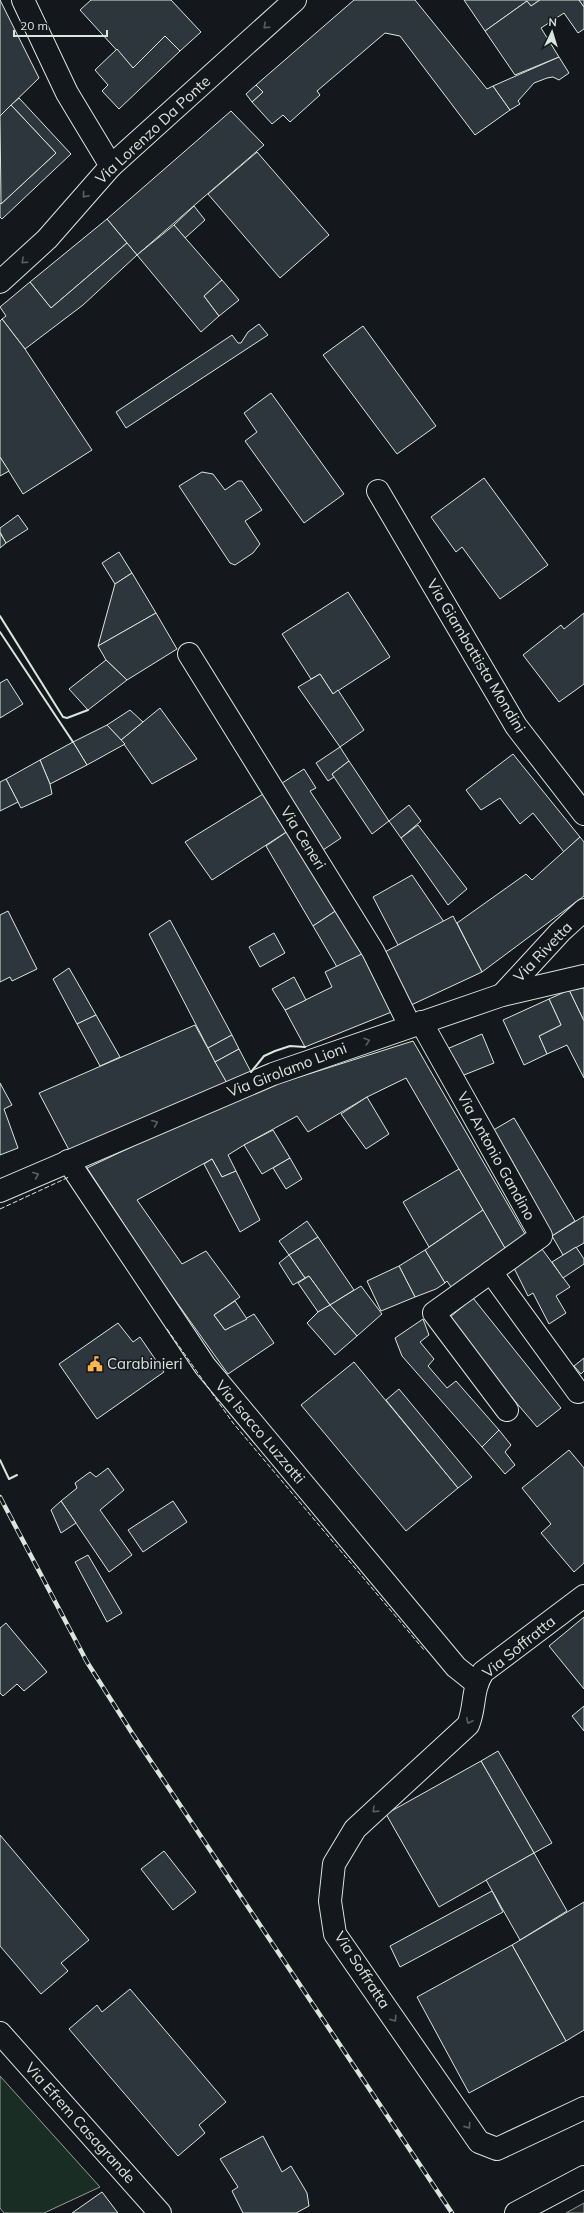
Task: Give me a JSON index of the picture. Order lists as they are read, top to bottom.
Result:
{
  "streets": {
    "street": [
      "Via Lorenzo Da Ponte",
      "Via Giambattista Mondini",
      "Via Ceneri",
      "Via Rivetta",
      "Via Girolamo Lioni",
      "Via Antonio Gandino",
      "Via Isacco Luzzatti",
      "Via Soffratta",
      "Via Efrem Casagrande"
    ]
  },
  "crossings": [
    ["Via Ceneri", "Via Girolamo Lioni"],
    ["Via Ceneri", "Via Antonio Gandino"],
    ["Via Rivetta", "Via Girolamo Lioni"],
    ["Via Girolamo Lioni", "Via Antonio Gandino"],
    ["Via Girolamo Lioni", "Via Isacco Luzzatti"],
    ["Via Isacco Luzzatti", "Via Soffratta"]
  ],
  "one_way": ["Via Lorenzo Da Ponte", "Via Girolamo Lioni"],
  "places": {
    "public building": ["Carabinieri"]
  },
  "scale_bar": "20 m",
  "north": "top"
}
